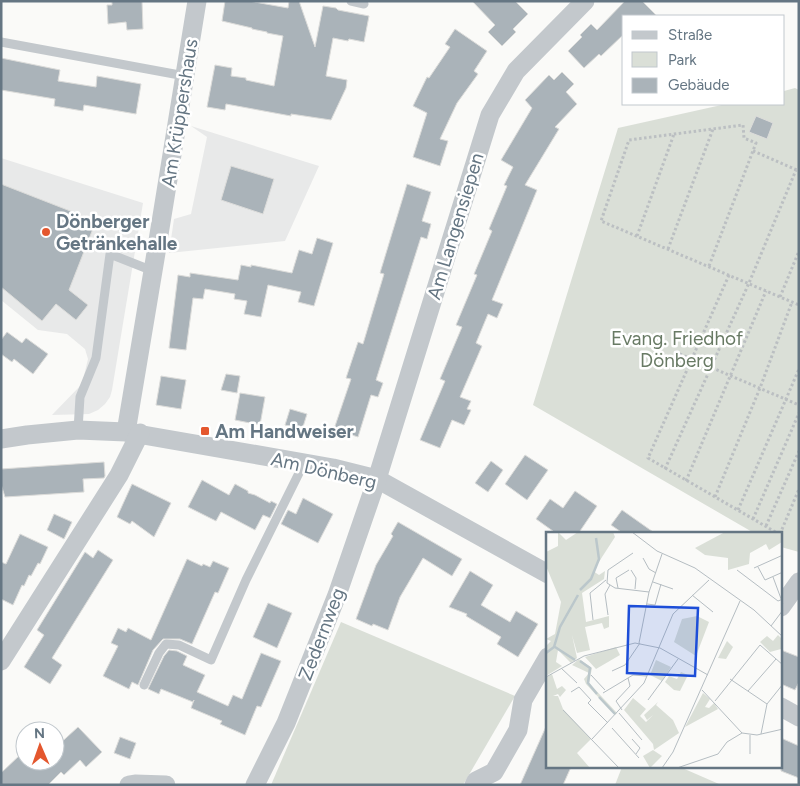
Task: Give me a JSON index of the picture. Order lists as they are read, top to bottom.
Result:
{
  "streets": {
    "street": [
      "Am Krüppershaus",
      "Am Langensiepen",
      "Am Dönberg",
      "Zedernweg"
    ]
  },
  "crossings": [
    ["Am Krüppershaus", "Am Dönberg"],
    ["Am Langensiepen", "Am Dönberg"],
    ["Am Langensiepen", "Zedernweg"],
    ["Am Dönberg", "Zedernweg"]
  ],
  "parks": ["Evang. Friedhof Dönberg"],
  "places": {
    "other": ["Dönberger Getränkehalle"],
    "transit": ["Am Handweiser"]
  },
  "legend": ["Straße", "Park", "Gebäude"],
  "north": "top"
}
